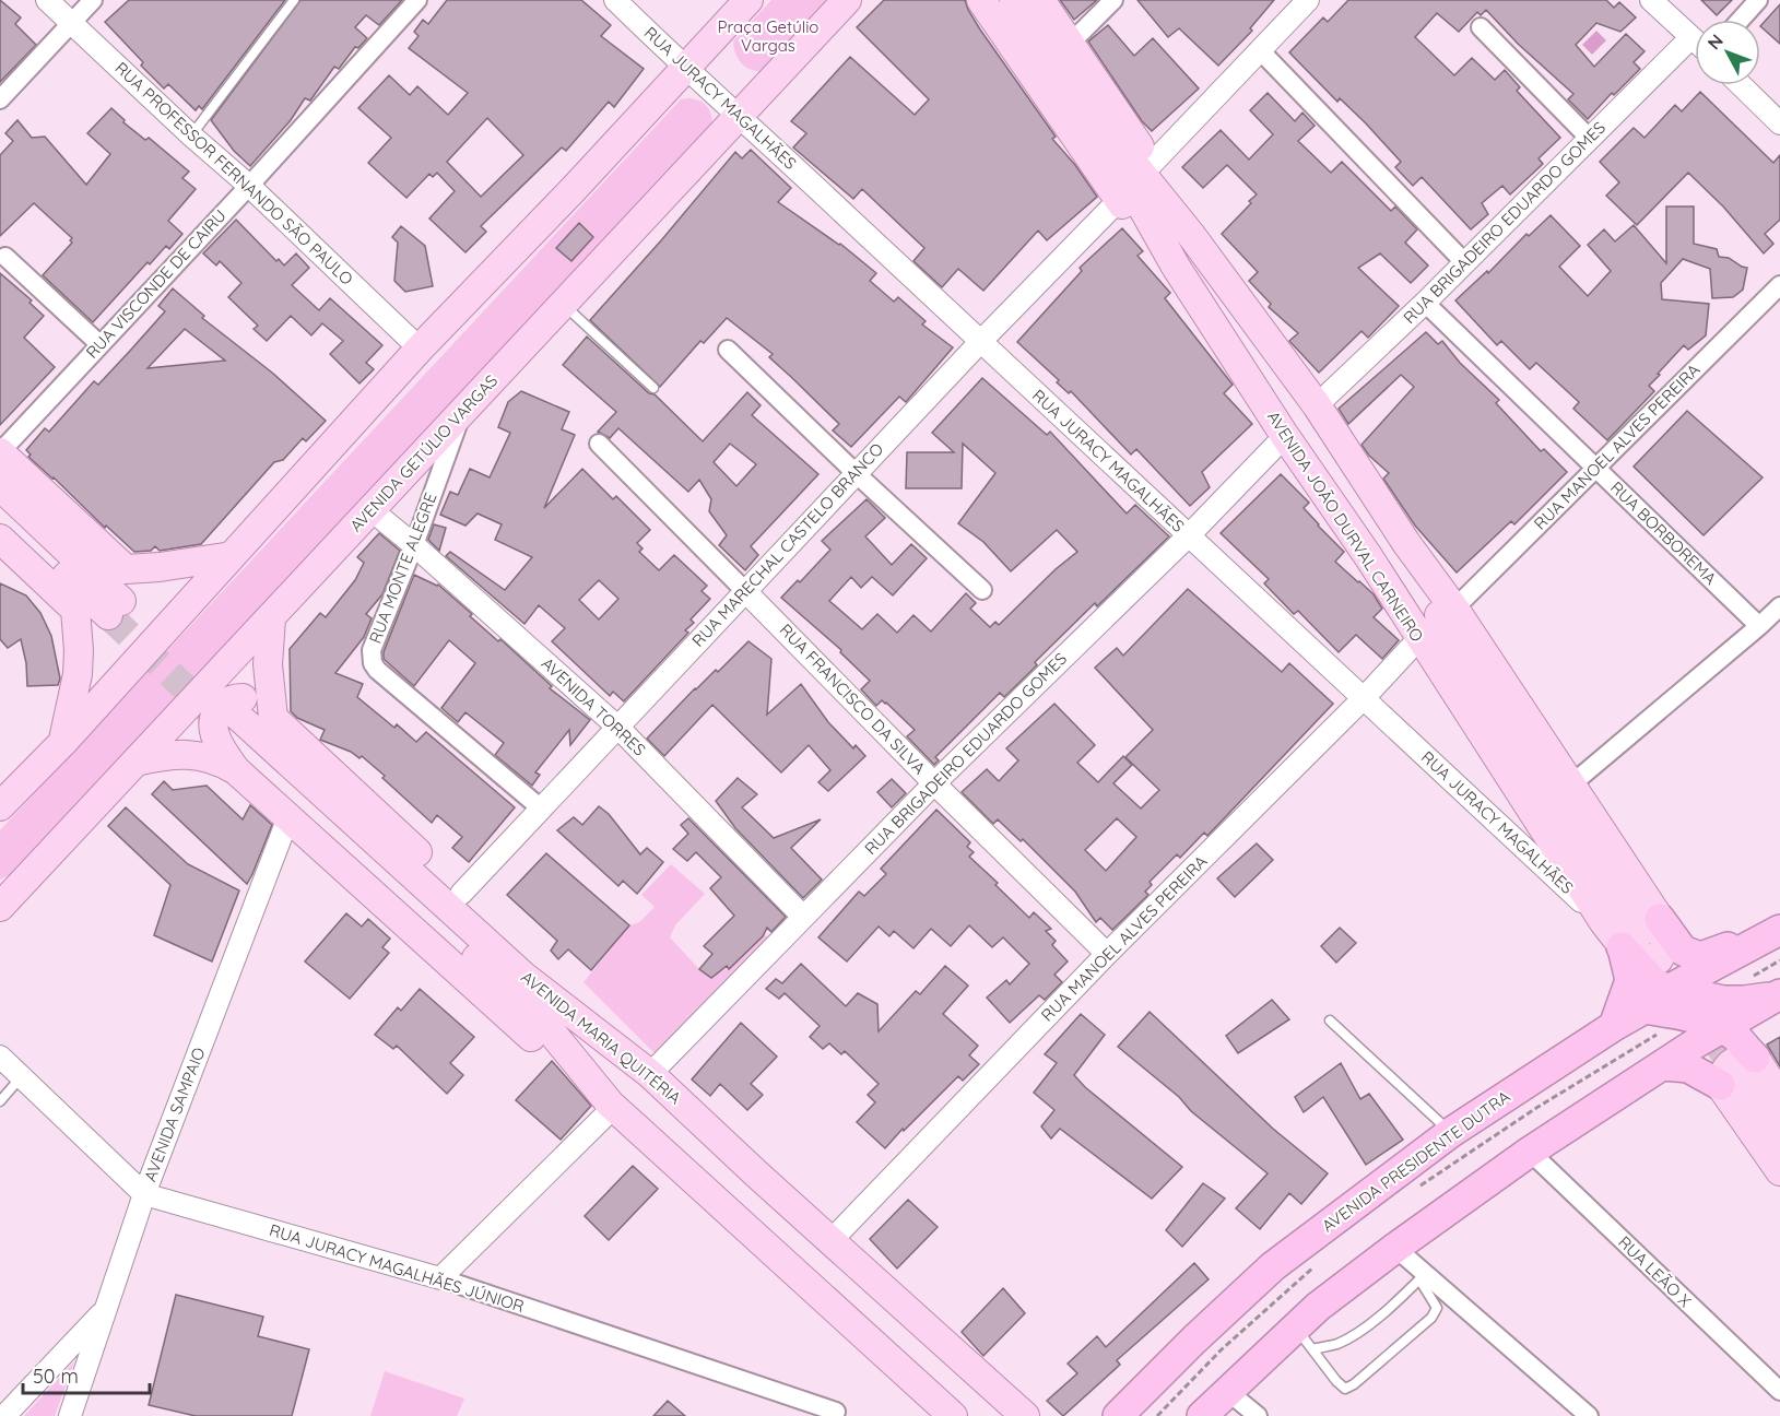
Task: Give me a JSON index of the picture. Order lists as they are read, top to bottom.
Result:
{
  "streets": {
    "highway": ["AVENIDA PRESIDENTE DUTRA"],
    "main road": ["AVENIDA GETÚLIO VARGAS", "AVENIDA JOÃO DURVAL CARNEIRO", "AVENIDA MARIA QUITÉRIA"],
    "street": [
      "RUA JURACY MAGALHÃES",
      "RUA PROFESSOR FERNANDO SÃO PAULO",
      "RUA BRIGADEIRO EDUARDO GOMES",
      "RUA VISCONDE DE CAIRU",
      "RUA MANOEL ALVES PEREIRA",
      "RUA BORBOREMA",
      "RUA MARECHAL CASTELO BRANCO",
      "RUA MONTE ALEGRE",
      "RUA FRANCISCO DA SILVA",
      "AVENIDA TORRES",
      "AVENIDA SAMPAIO",
      "RUA JURACY MAGALHÃES JÚNIOR",
      "RUA LEÃO X"
    ]
  },
  "crossings": [
    ["RUA JURACY MAGALHÃES", "RUA BRIGADEIRO EDUARDO GOMES"],
    ["RUA JURACY MAGALHÃES", "RUA MANOEL ALVES PEREIRA"],
    ["RUA JURACY MAGALHÃES", "AVENIDA GETÚLIO VARGAS"],
    ["RUA JURACY MAGALHÃES", "AVENIDA JOÃO DURVAL CARNEIRO"],
    ["RUA JURACY MAGALHÃES", "RUA MARECHAL CASTELO BRANCO"],
    ["RUA PROFESSOR FERNANDO SÃO PAULO", "RUA VISCONDE DE CAIRU"],
    ["RUA BRIGADEIRO EDUARDO GOMES", "AVENIDA JOÃO DURVAL CARNEIRO"],
    ["RUA BRIGADEIRO EDUARDO GOMES", "RUA BORBOREMA"],
    ["RUA BRIGADEIRO EDUARDO GOMES", "RUA FRANCISCO DA SILVA"],
    ["RUA BRIGADEIRO EDUARDO GOMES", "AVENIDA TORRES"],
    ["RUA BRIGADEIRO EDUARDO GOMES", "AVENIDA MARIA QUITÉRIA"],
    ["RUA MANOEL ALVES PEREIRA", "AVENIDA JOÃO DURVAL CARNEIRO"],
    ["RUA MANOEL ALVES PEREIRA", "RUA BORBOREMA"],
    ["RUA MANOEL ALVES PEREIRA", "RUA FRANCISCO DA SILVA"],
    ["RUA MANOEL ALVES PEREIRA", "AVENIDA MARIA QUITÉRIA"],
    ["AVENIDA GETÚLIO VARGAS", "RUA MONTE ALEGRE"],
    ["AVENIDA GETÚLIO VARGAS", "AVENIDA TORRES"],
    ["RUA MARECHAL CASTELO BRANCO", "RUA MONTE ALEGRE"],
    ["RUA MARECHAL CASTELO BRANCO", "RUA FRANCISCO DA SILVA"],
    ["RUA MARECHAL CASTELO BRANCO", "AVENIDA TORRES"],
    ["RUA MONTE ALEGRE", "AVENIDA TORRES"],
    ["AVENIDA SAMPAIO", "RUA JURACY MAGALHÃES JÚNIOR"]
  ],
  "parks": ["Praça Getúlio Vargas"],
  "scale_bar": "50 m",
  "north": "top left"
}
